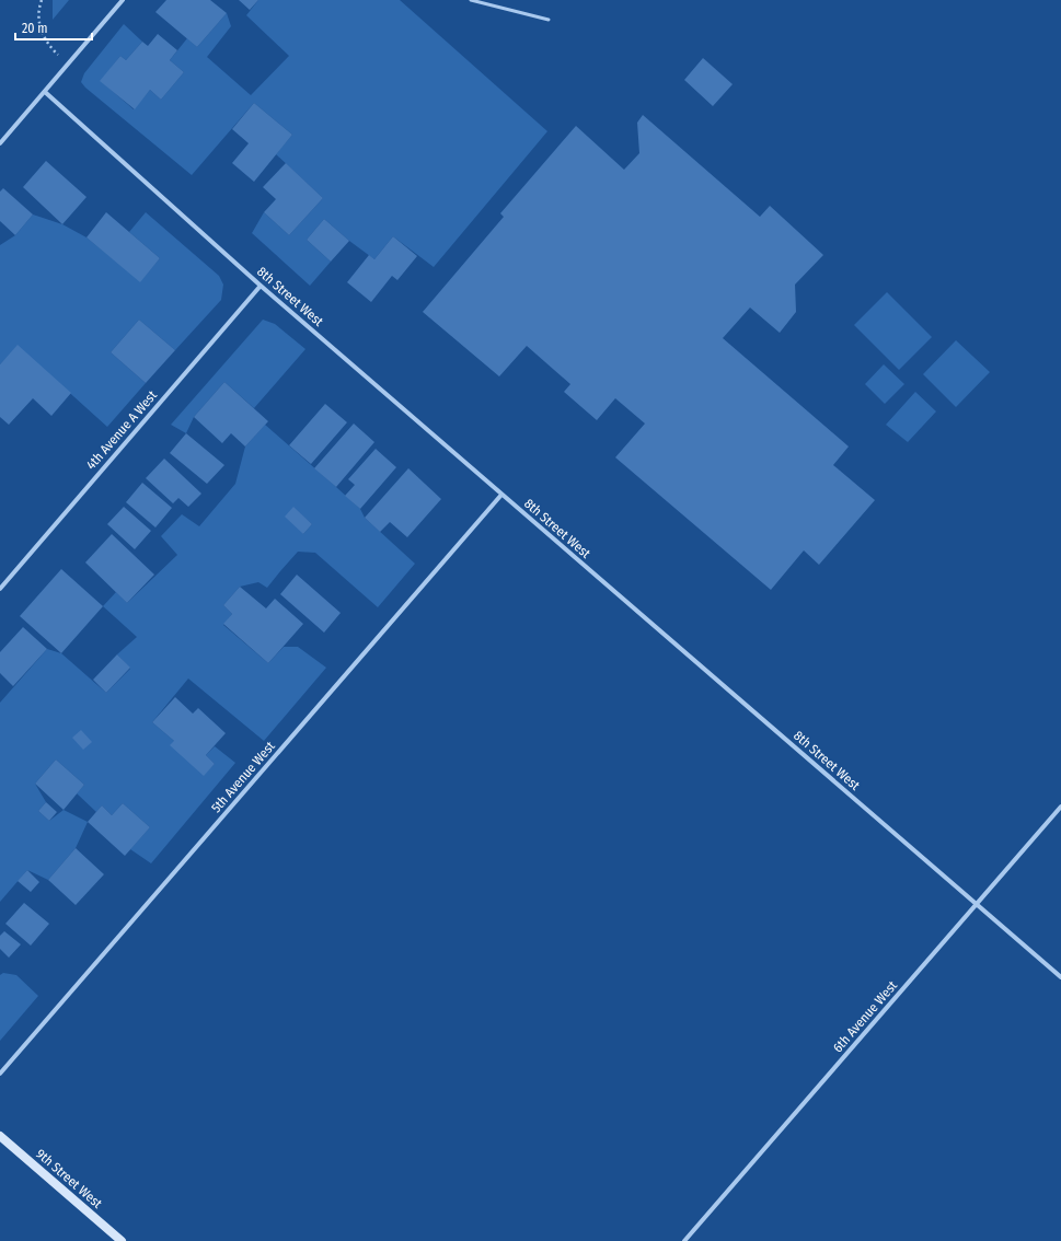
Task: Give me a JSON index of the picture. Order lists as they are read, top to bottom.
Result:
{
  "streets": {
    "street": [
      "8th Street West",
      "4th Avenue A West",
      "5th Avenue West",
      "6th Avenue West",
      "9th Street West"
    ]
  },
  "crossings": [
    ["8th Street West", "4th Avenue A West"],
    ["8th Street West", "5th Avenue West"],
    ["8th Street West", "6th Avenue West"]
  ],
  "scale_bar": "20 m"
}
